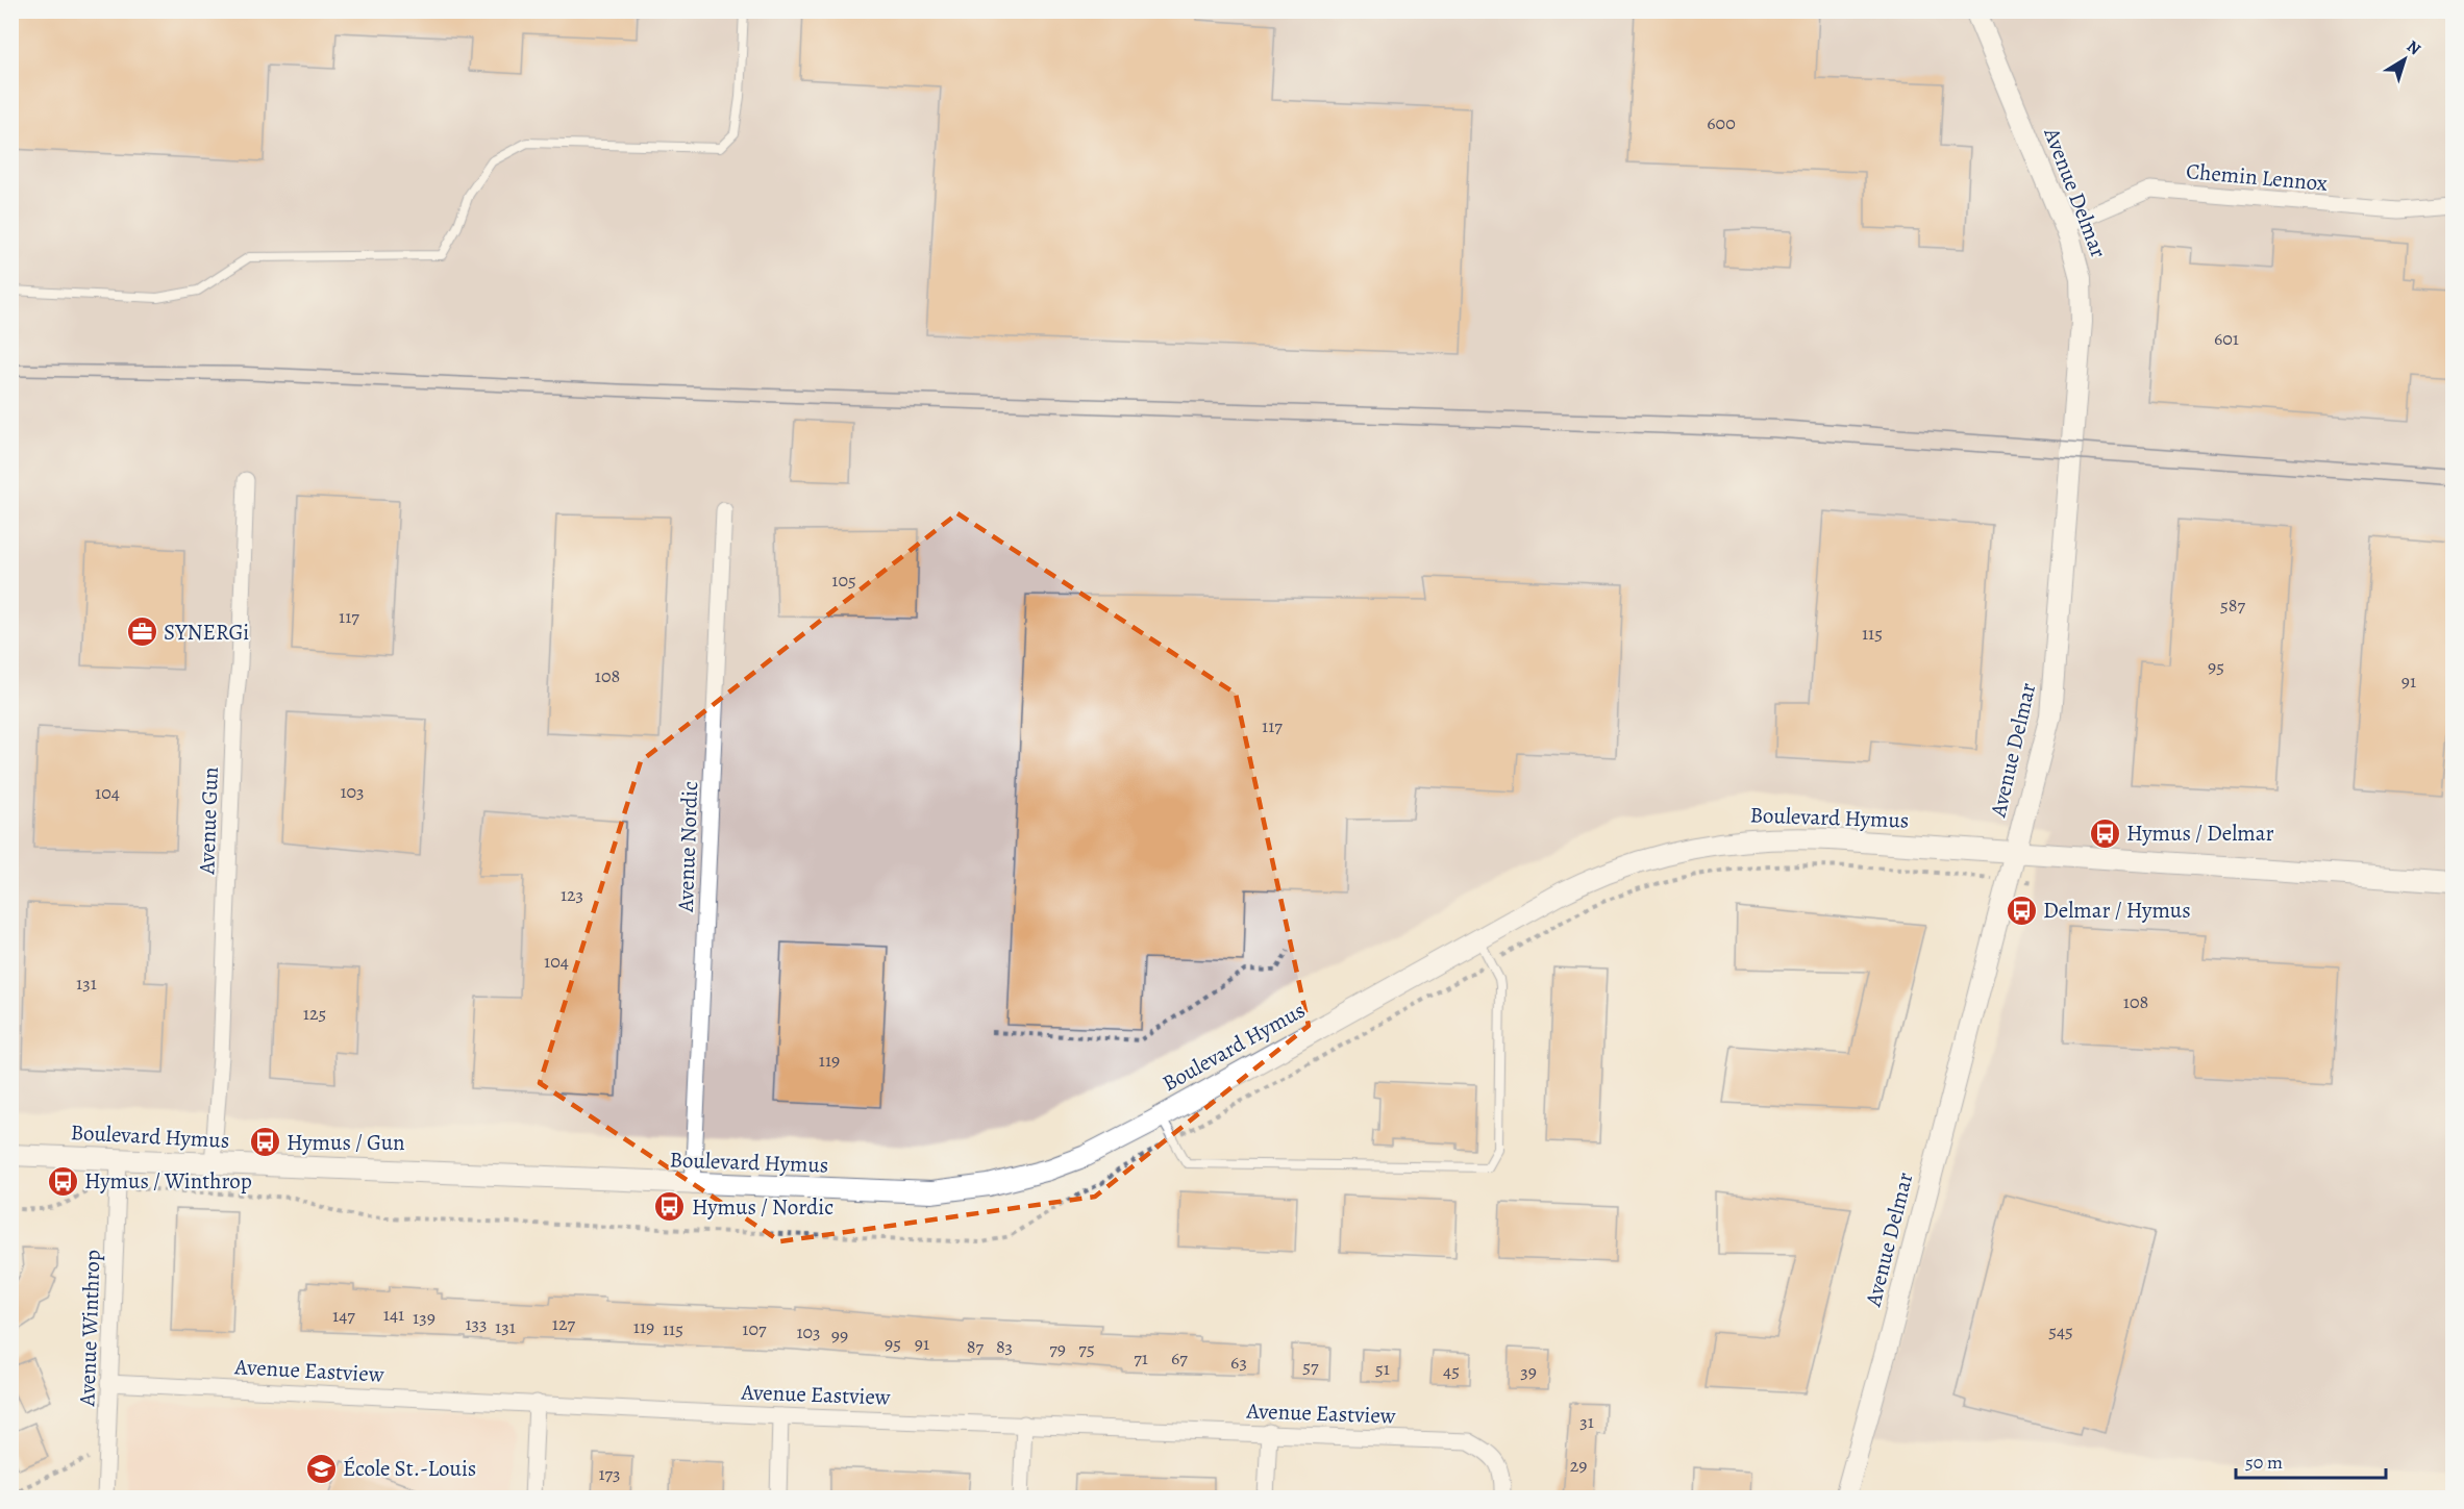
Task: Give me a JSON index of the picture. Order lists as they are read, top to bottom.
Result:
{
  "streets": {
    "street": [
      "Chemin Lennox",
      "Avenue Delmar",
      "Boulevard Hymus",
      "Avenue Gun",
      "Avenue Nordic",
      "Avenue Winthrop",
      "Avenue Eastview"
    ]
  },
  "crossings": [
    ["Chemin Lennox", "Avenue Delmar"],
    ["Avenue Delmar", "Boulevard Hymus"],
    ["Boulevard Hymus", "Avenue Gun"],
    ["Boulevard Hymus", "Avenue Nordic"],
    ["Boulevard Hymus", "Avenue Winthrop"],
    ["Avenue Winthrop", "Avenue Eastview"]
  ],
  "places": {
    "office": ["SYNERGi"],
    "bus stop": [
      "Hymus / Delmar",
      "Delmar / Hymus",
      "Hymus / Gun",
      "Hymus / Winthrop",
      "Hymus / Nordic"
    ],
    "school or university": ["École St.-Louis"]
  },
  "house_numbers": [
    "600",
    "601",
    "105",
    "587",
    "117",
    "115",
    "95",
    "108",
    "91",
    "117",
    "103",
    "104",
    "123",
    "104",
    "131",
    "108",
    "125",
    "119",
    "141",
    "147",
    "139",
    "133",
    "127",
    "131",
    "119",
    "115",
    "107",
    "545",
    "103",
    "99",
    "95",
    "91",
    "87",
    "83",
    "79",
    "75",
    "71",
    "67",
    "63",
    "57",
    "51",
    "45",
    "39",
    "31",
    "29",
    "173"
  ],
  "scale_bar": "50 m",
  "north": "top right"
}
